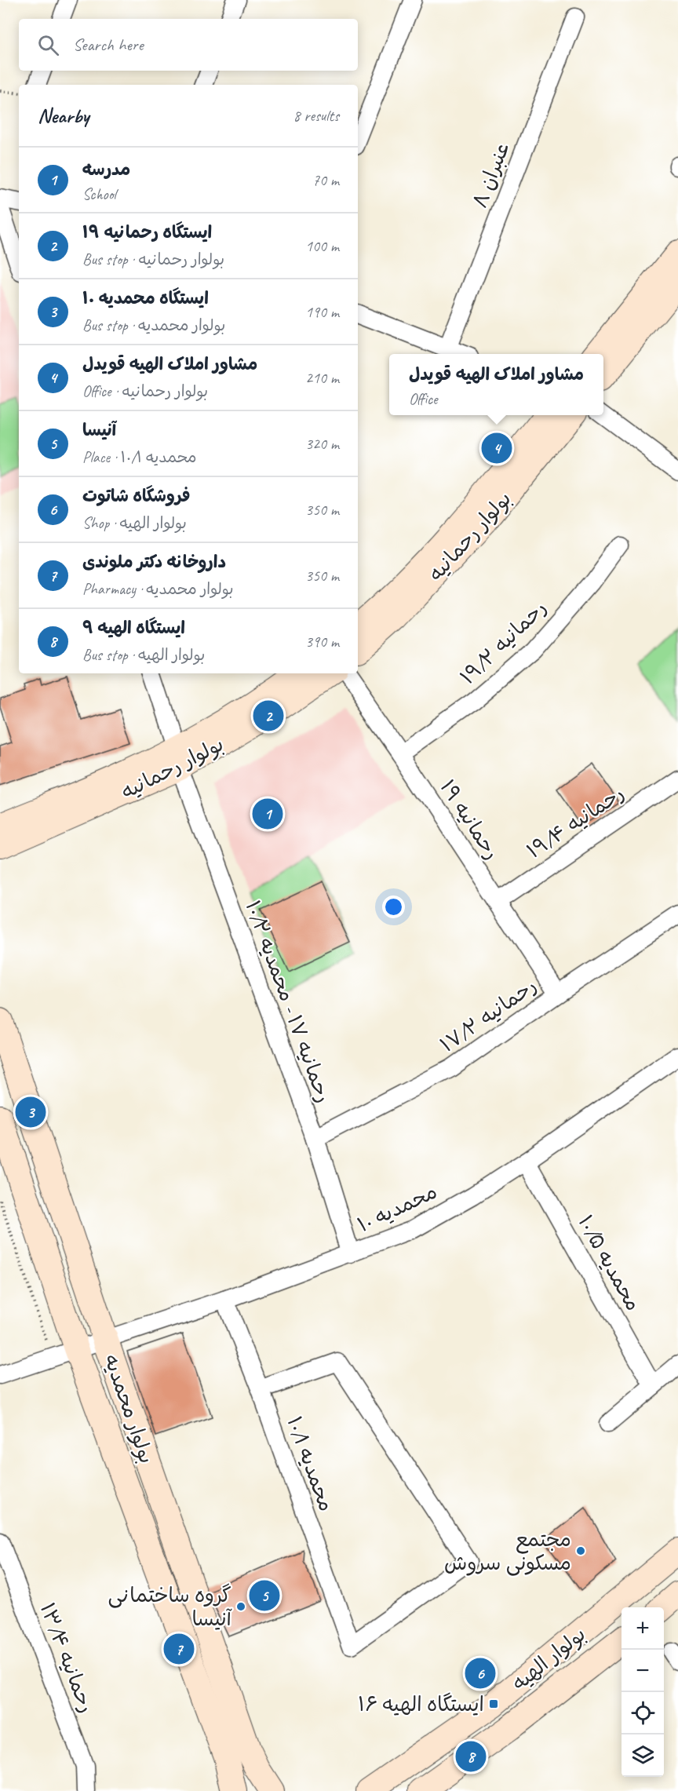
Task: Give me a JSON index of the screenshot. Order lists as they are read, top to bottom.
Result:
{
  "streets": {
    "main road": ["بولوار رحمانیه", "بولوار محمدیه", "بولوار الهیه"],
    "street": [
      "عنبران ۸",
      "رحمانیه ۱۹/۲",
      "رحمانیه ۱۹",
      "رحمانیه ۱۹/۴",
      "رحمانیه ۱۷ - محمدیه ۱۰/۲",
      "رحمانیه ۱۷/۲",
      "محمدیه ۱۰",
      "محمدیه ۱۰/۵",
      "محمدیه ۱۰/۱",
      "رحمانیه ۱۳/۴"
    ]
  },
  "crossings": [
    ["بولوار رحمانیه", "رحمانیه ۱۷ - محمدیه ۱۰/۲"],
    ["رحمانیه ۱۹/۲", "رحمانیه ۱۹"],
    ["رحمانیه ۱۹", "رحمانیه ۱۹/۴"],
    ["رحمانیه ۱۹", "رحمانیه ۱۷/۲"],
    ["رحمانیه ۱۷ - محمدیه ۱۰/۲", "رحمانیه ۱۷/۲"],
    ["رحمانیه ۱۷ - محمدیه ۱۰/۲", "محمدیه ۱۰"],
    ["محمدیه ۱۰", "محمدیه ۱۰/۵"],
    ["محمدیه ۱۰", "بولوار محمدیه"],
    ["محمدیه ۱۰", "محمدیه ۱۰/۱"]
  ],
  "places": {
    "other": ["مجتمع مسکونی سروش", "گروه ساختمانی آنیسا"],
    "transit": ["ایستگاه الهیه ۱۶"]
  },
  "page": {
    "search": "Search here",
    "heading": ["Nearby", "8 results"],
    "list": [
      {
        "mark": "1",
        "name": "مدرسه",
        "note": "School",
        "value": "70 m"
      },
      {
        "mark": "2",
        "name": "ایستگاه رحمانیه ۱۹",
        "note": "Bus stop · بولوار رحمانیه",
        "value": "100 m"
      },
      {
        "mark": "3",
        "name": "ایستگاه محمدیه ۱۰",
        "note": "Bus stop · بولوار محمدیه",
        "value": "190 m"
      },
      {
        "mark": "4",
        "name": "مشاور املاک الهیه قویدل",
        "note": "Office · بولوار رحمانیه",
        "value": "210 m"
      },
      {
        "mark": "5",
        "name": "آنیسا",
        "note": "Place · محمدیه ۱۰/۱",
        "value": "320 m"
      },
      {
        "mark": "6",
        "name": "فروشگاه شاتوت",
        "note": "Shop · بولوار الهیه",
        "value": "350 m"
      },
      {
        "mark": "7",
        "name": "داروخانه دکتر ملوندی",
        "note": "Pharmacy · بولوار محمدیه",
        "value": "350 m"
      },
      {
        "mark": "8",
        "name": "ایستگاه الهیه ۹",
        "note": "Bus stop · بولوار الهیه",
        "value": "390 m"
      }
    ],
    "popup": ["مشاور املاک الهیه قویدل", "Office"],
    "pins": [
      "4",
      "2",
      "1",
      "3",
      "5",
      "7",
      "6",
      "8"
    ],
    "map_buttons": ["+", "−"]
  }
}
